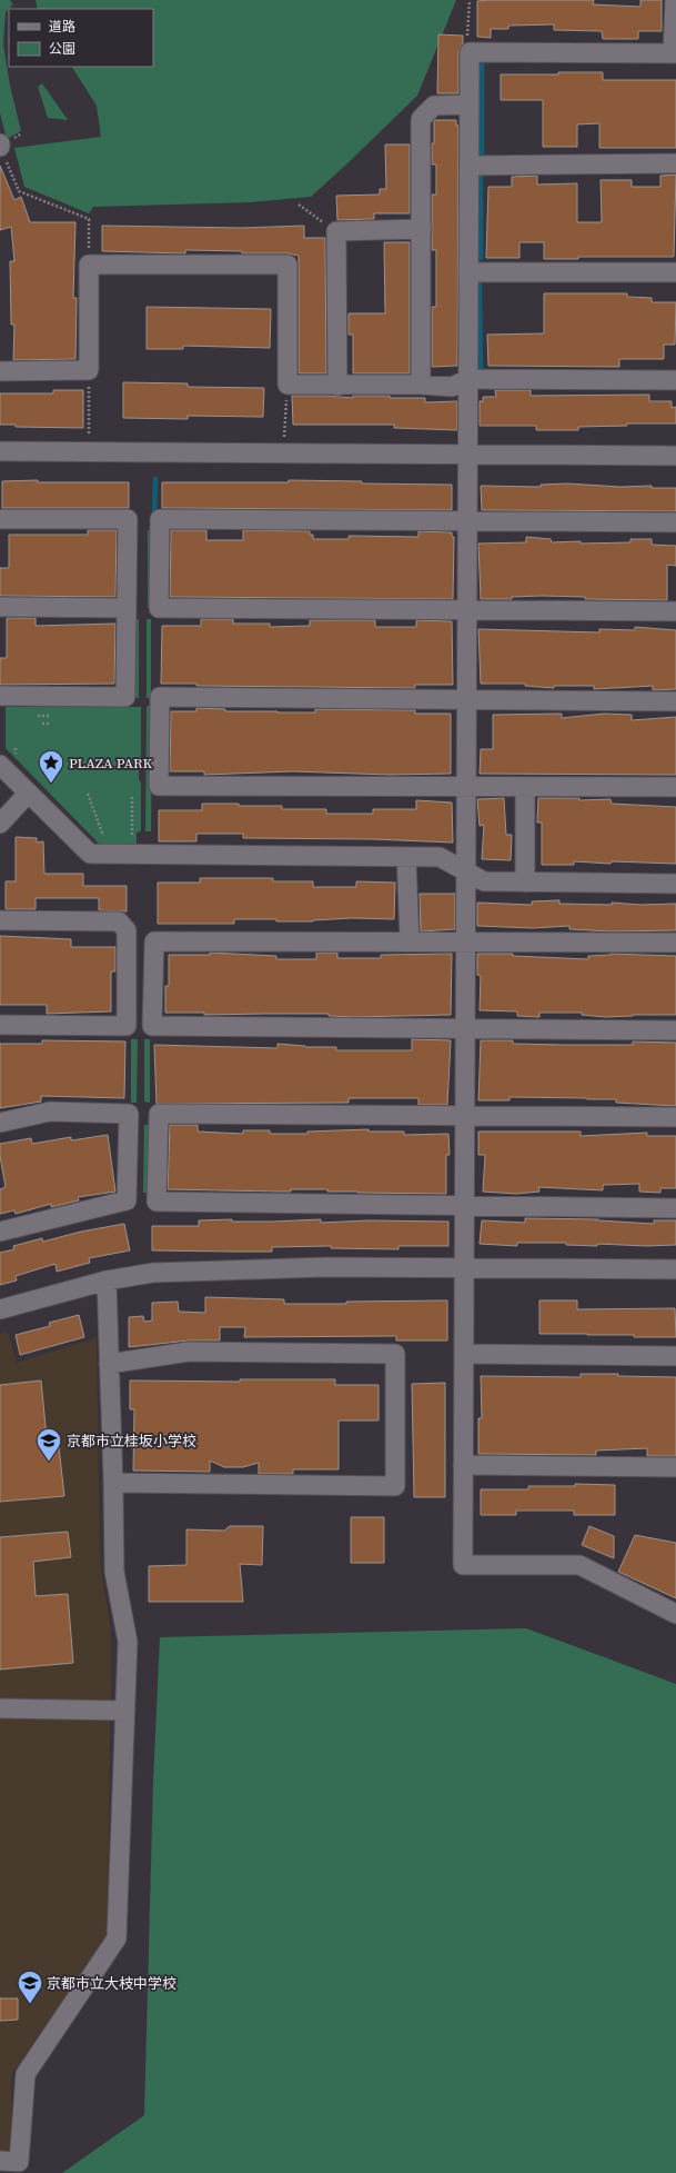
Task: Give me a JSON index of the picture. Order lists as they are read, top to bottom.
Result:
{
  "places": {
    "place": ["PLAZA PARK"],
    "school or university": ["京都市立桂坂小学校", "京都市立大枝中学校"]
  },
  "legend": ["道路", "公園"]
}
